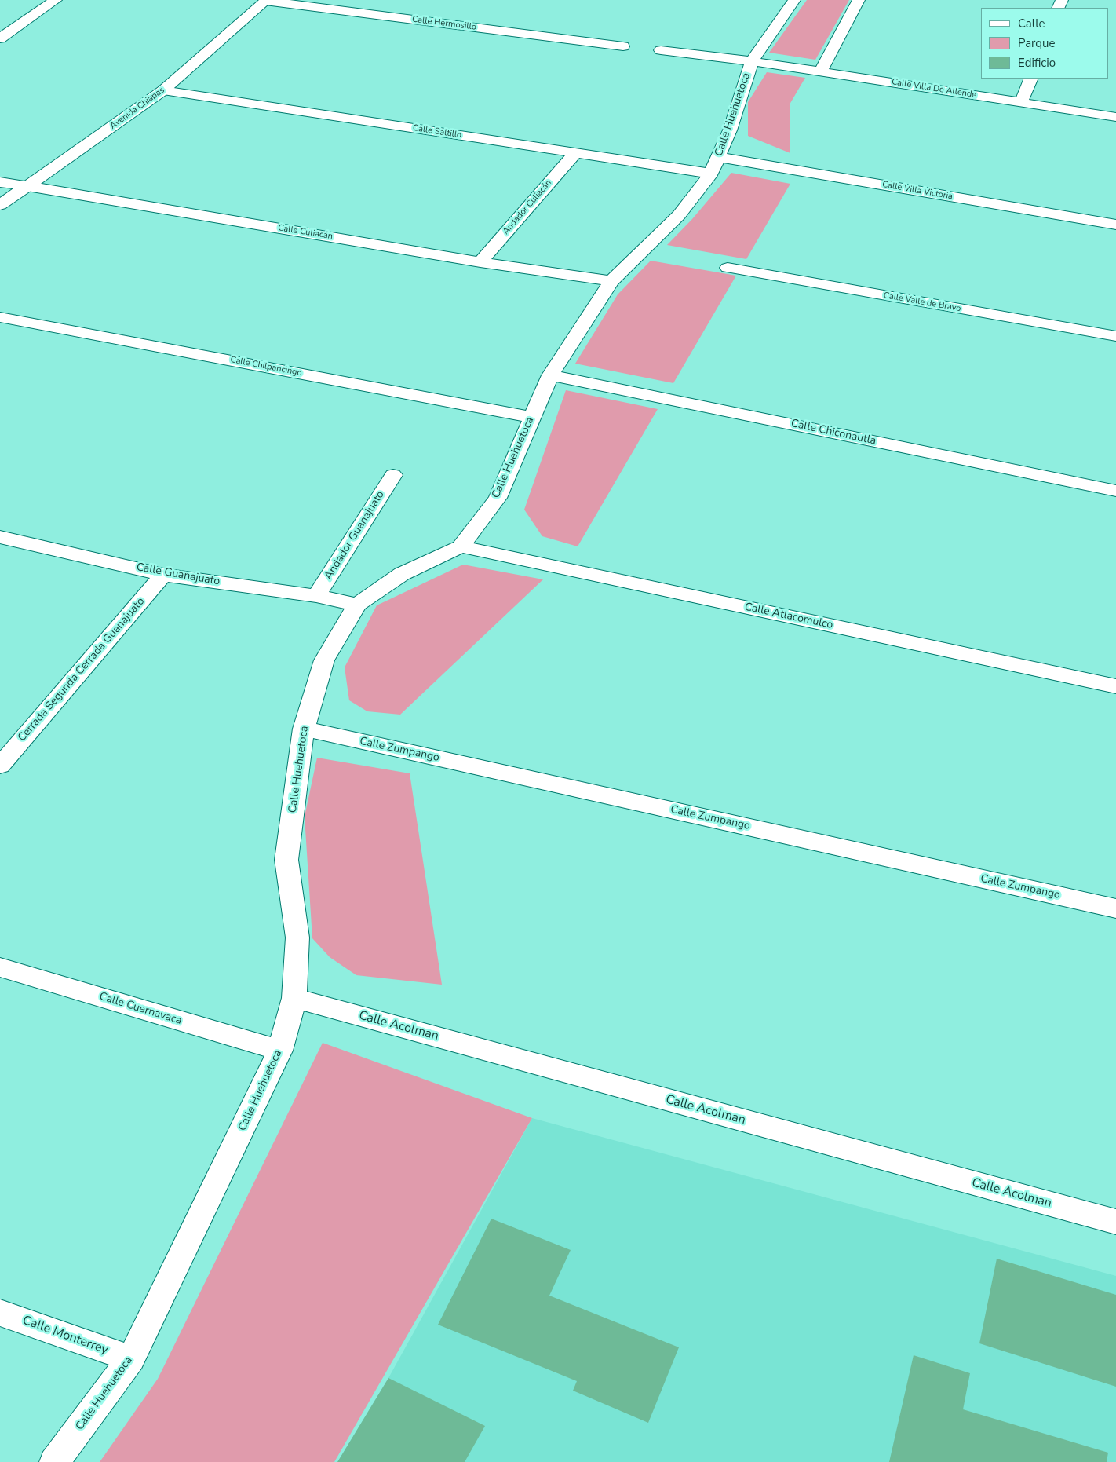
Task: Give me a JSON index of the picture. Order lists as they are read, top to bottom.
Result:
{
  "streets": {
    "street": [
      "Calle Hermosillo",
      "Calle Villa De Allende",
      "Avenida Chiapas",
      "Calle Huehuetoca",
      "Calle Saltillo",
      "Calle Villa Victoria",
      "Andador Culiacán",
      "Calle Culiacán",
      "Calle Valle de Bravo",
      "Calle Chilpancingo",
      "Calle Chiconautla",
      "Andador Guanajuato",
      "Calle Guanajuato",
      "Calle Atlacomulco",
      "Cerrada Segunda Cerrada Guanajuato",
      "Calle Zumpango",
      "Calle Cuernavaca",
      "Calle Acolman",
      "Calle Monterrey"
    ]
  },
  "crossings": [
    ["Calle Hermosillo", "Avenida Chiapas"],
    ["Calle Villa De Allende", "Calle Huehuetoca"],
    ["Avenida Chiapas", "Calle Saltillo"],
    ["Avenida Chiapas", "Calle Culiacán"],
    ["Calle Huehuetoca", "Calle Saltillo"],
    ["Calle Huehuetoca", "Calle Villa Victoria"],
    ["Calle Huehuetoca", "Calle Culiacán"],
    ["Calle Huehuetoca", "Calle Chilpancingo"],
    ["Calle Huehuetoca", "Calle Chiconautla"],
    ["Calle Huehuetoca", "Calle Guanajuato"],
    ["Calle Huehuetoca", "Calle Atlacomulco"],
    ["Calle Huehuetoca", "Calle Zumpango"],
    ["Calle Huehuetoca", "Calle Cuernavaca"],
    ["Calle Huehuetoca", "Calle Acolman"],
    ["Calle Huehuetoca", "Calle Monterrey"],
    ["Calle Saltillo", "Calle Villa Victoria"],
    ["Calle Saltillo", "Andador Culiacán"],
    ["Andador Culiacán", "Calle Culiacán"],
    ["Andador Guanajuato", "Calle Guanajuato"],
    ["Calle Guanajuato", "Cerrada Segunda Cerrada Guanajuato"]
  ],
  "legend": ["Calle", "Parque", "Edificio"]
}
